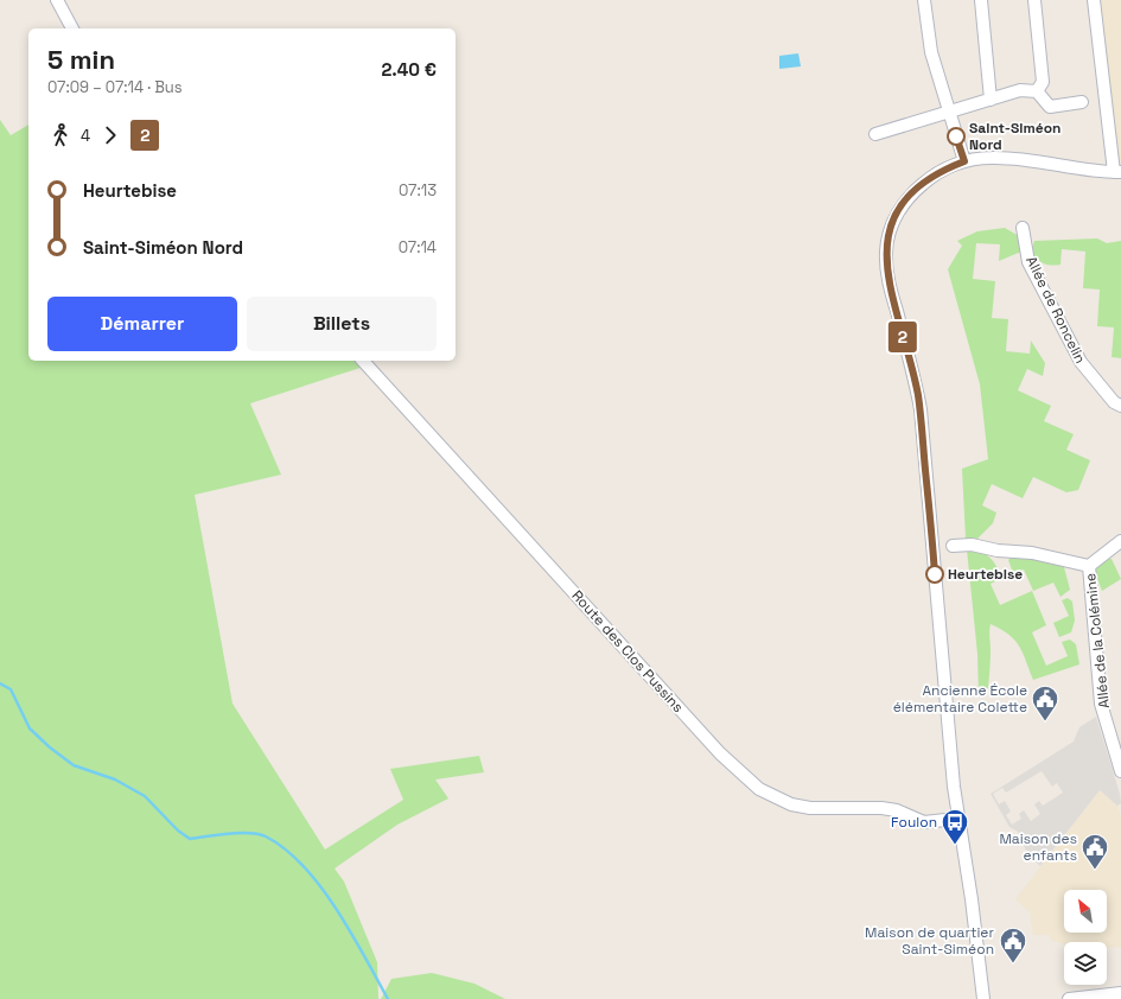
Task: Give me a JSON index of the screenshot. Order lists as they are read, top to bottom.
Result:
{
  "streets": {
    "street": ["Allée de Roncelin", "Allée de la Colémine", "Route des Clos Pussins"]
  },
  "places": {
    "other": ["Saint-Siméon Nord", "Heurtebise"],
    "public building": ["Ancienne École élémentaire Colette", "Maison des enfants", "Maison de quartier Saint-Siméon"],
    "bus stop": ["Foulon"]
  },
  "lines": ["bus line 2"],
  "north": "top left",
  "page": {
    "on_map": "2",
    "heading": ["5 min", "07:09 – 07:14 · Bus", "2.40 €"],
    "legs": ["4", "2"],
    "list": [
      {
        "name": "Heurtebise",
        "value": "07:13"
      },
      {
        "name": "Saint-Siméon Nord",
        "value": "07:14"
      }
    ],
    "buttons": ["Démarrer", "Billets"]
  }
}
